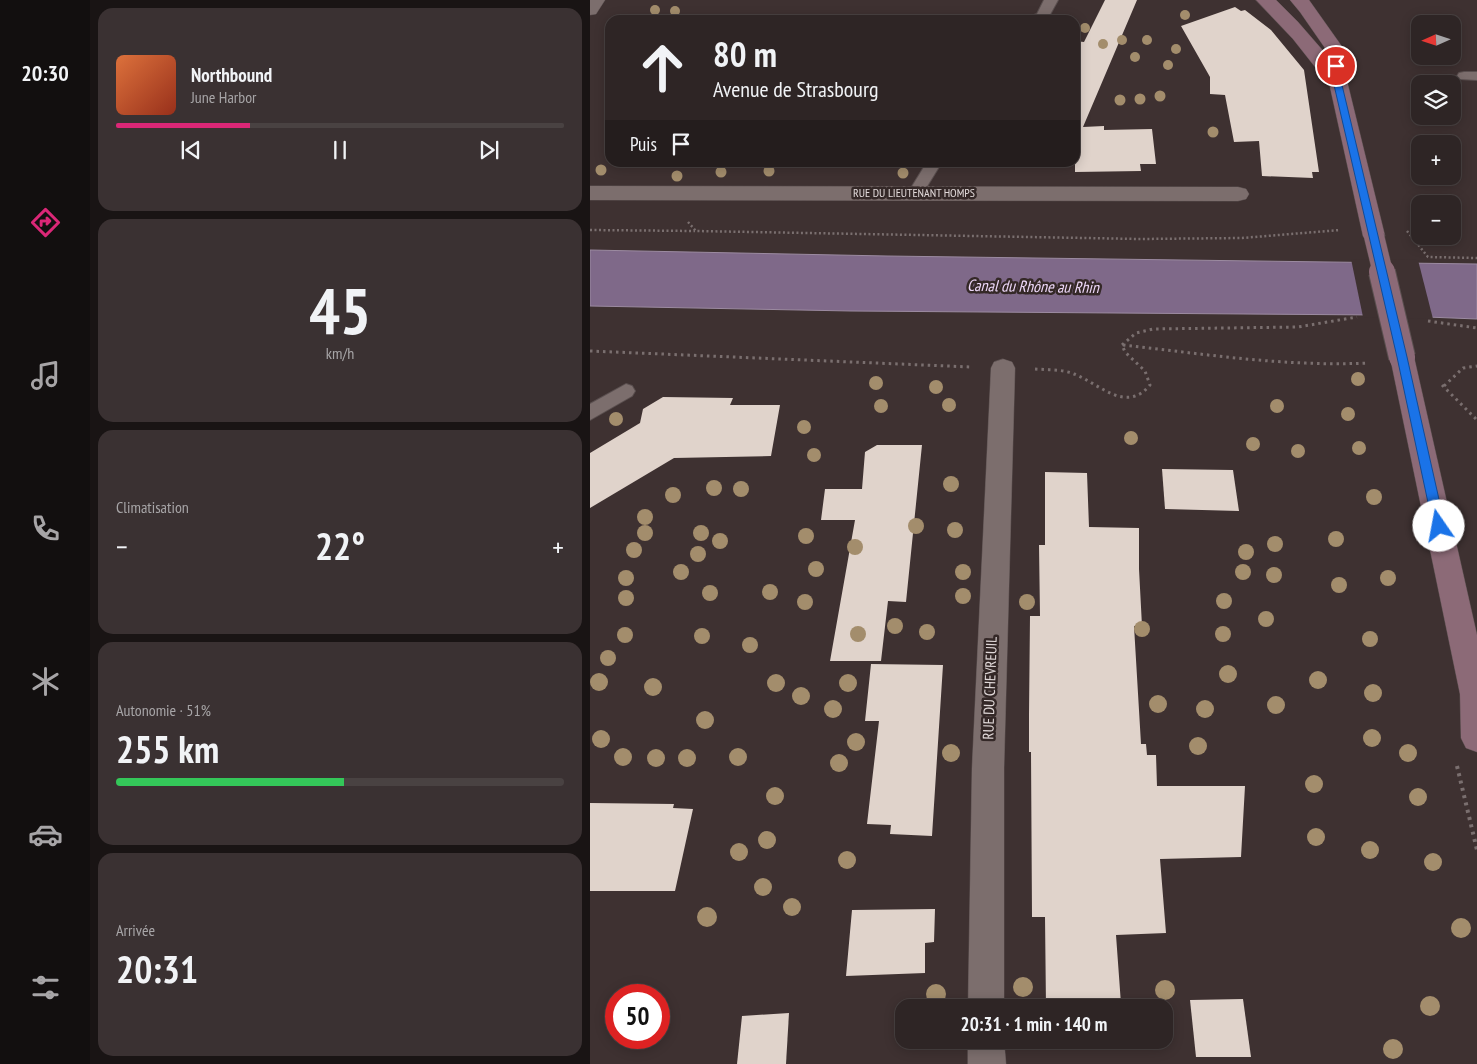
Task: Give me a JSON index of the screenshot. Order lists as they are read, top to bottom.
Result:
{
  "streets": {
    "street": ["RUE DU LIEUTENANT HOMPS", "RUE DU CHEVREUIL"]
  },
  "water": ["Canal du Rhône au Rhin"],
  "north": "left",
  "page": {
    "tabs": "20:30",
    "map_buttons": ["+", "−"],
    "turn": ["80 m", "Avenue de Strasbourg"],
    "song": ["Northbound", "June Harbor"],
    "then": "Puis",
    "tile": [
      ["45", "km/h"],
      "Climatisation",
      ["Autonomie · 51%", "255 km"],
      ["Arrivée", "20:31"]
    ],
    "heat": ["−", "22°", "+"],
    "limit": "50",
    "trip": "20:31 · 1 min · 140 m"
  }
}
